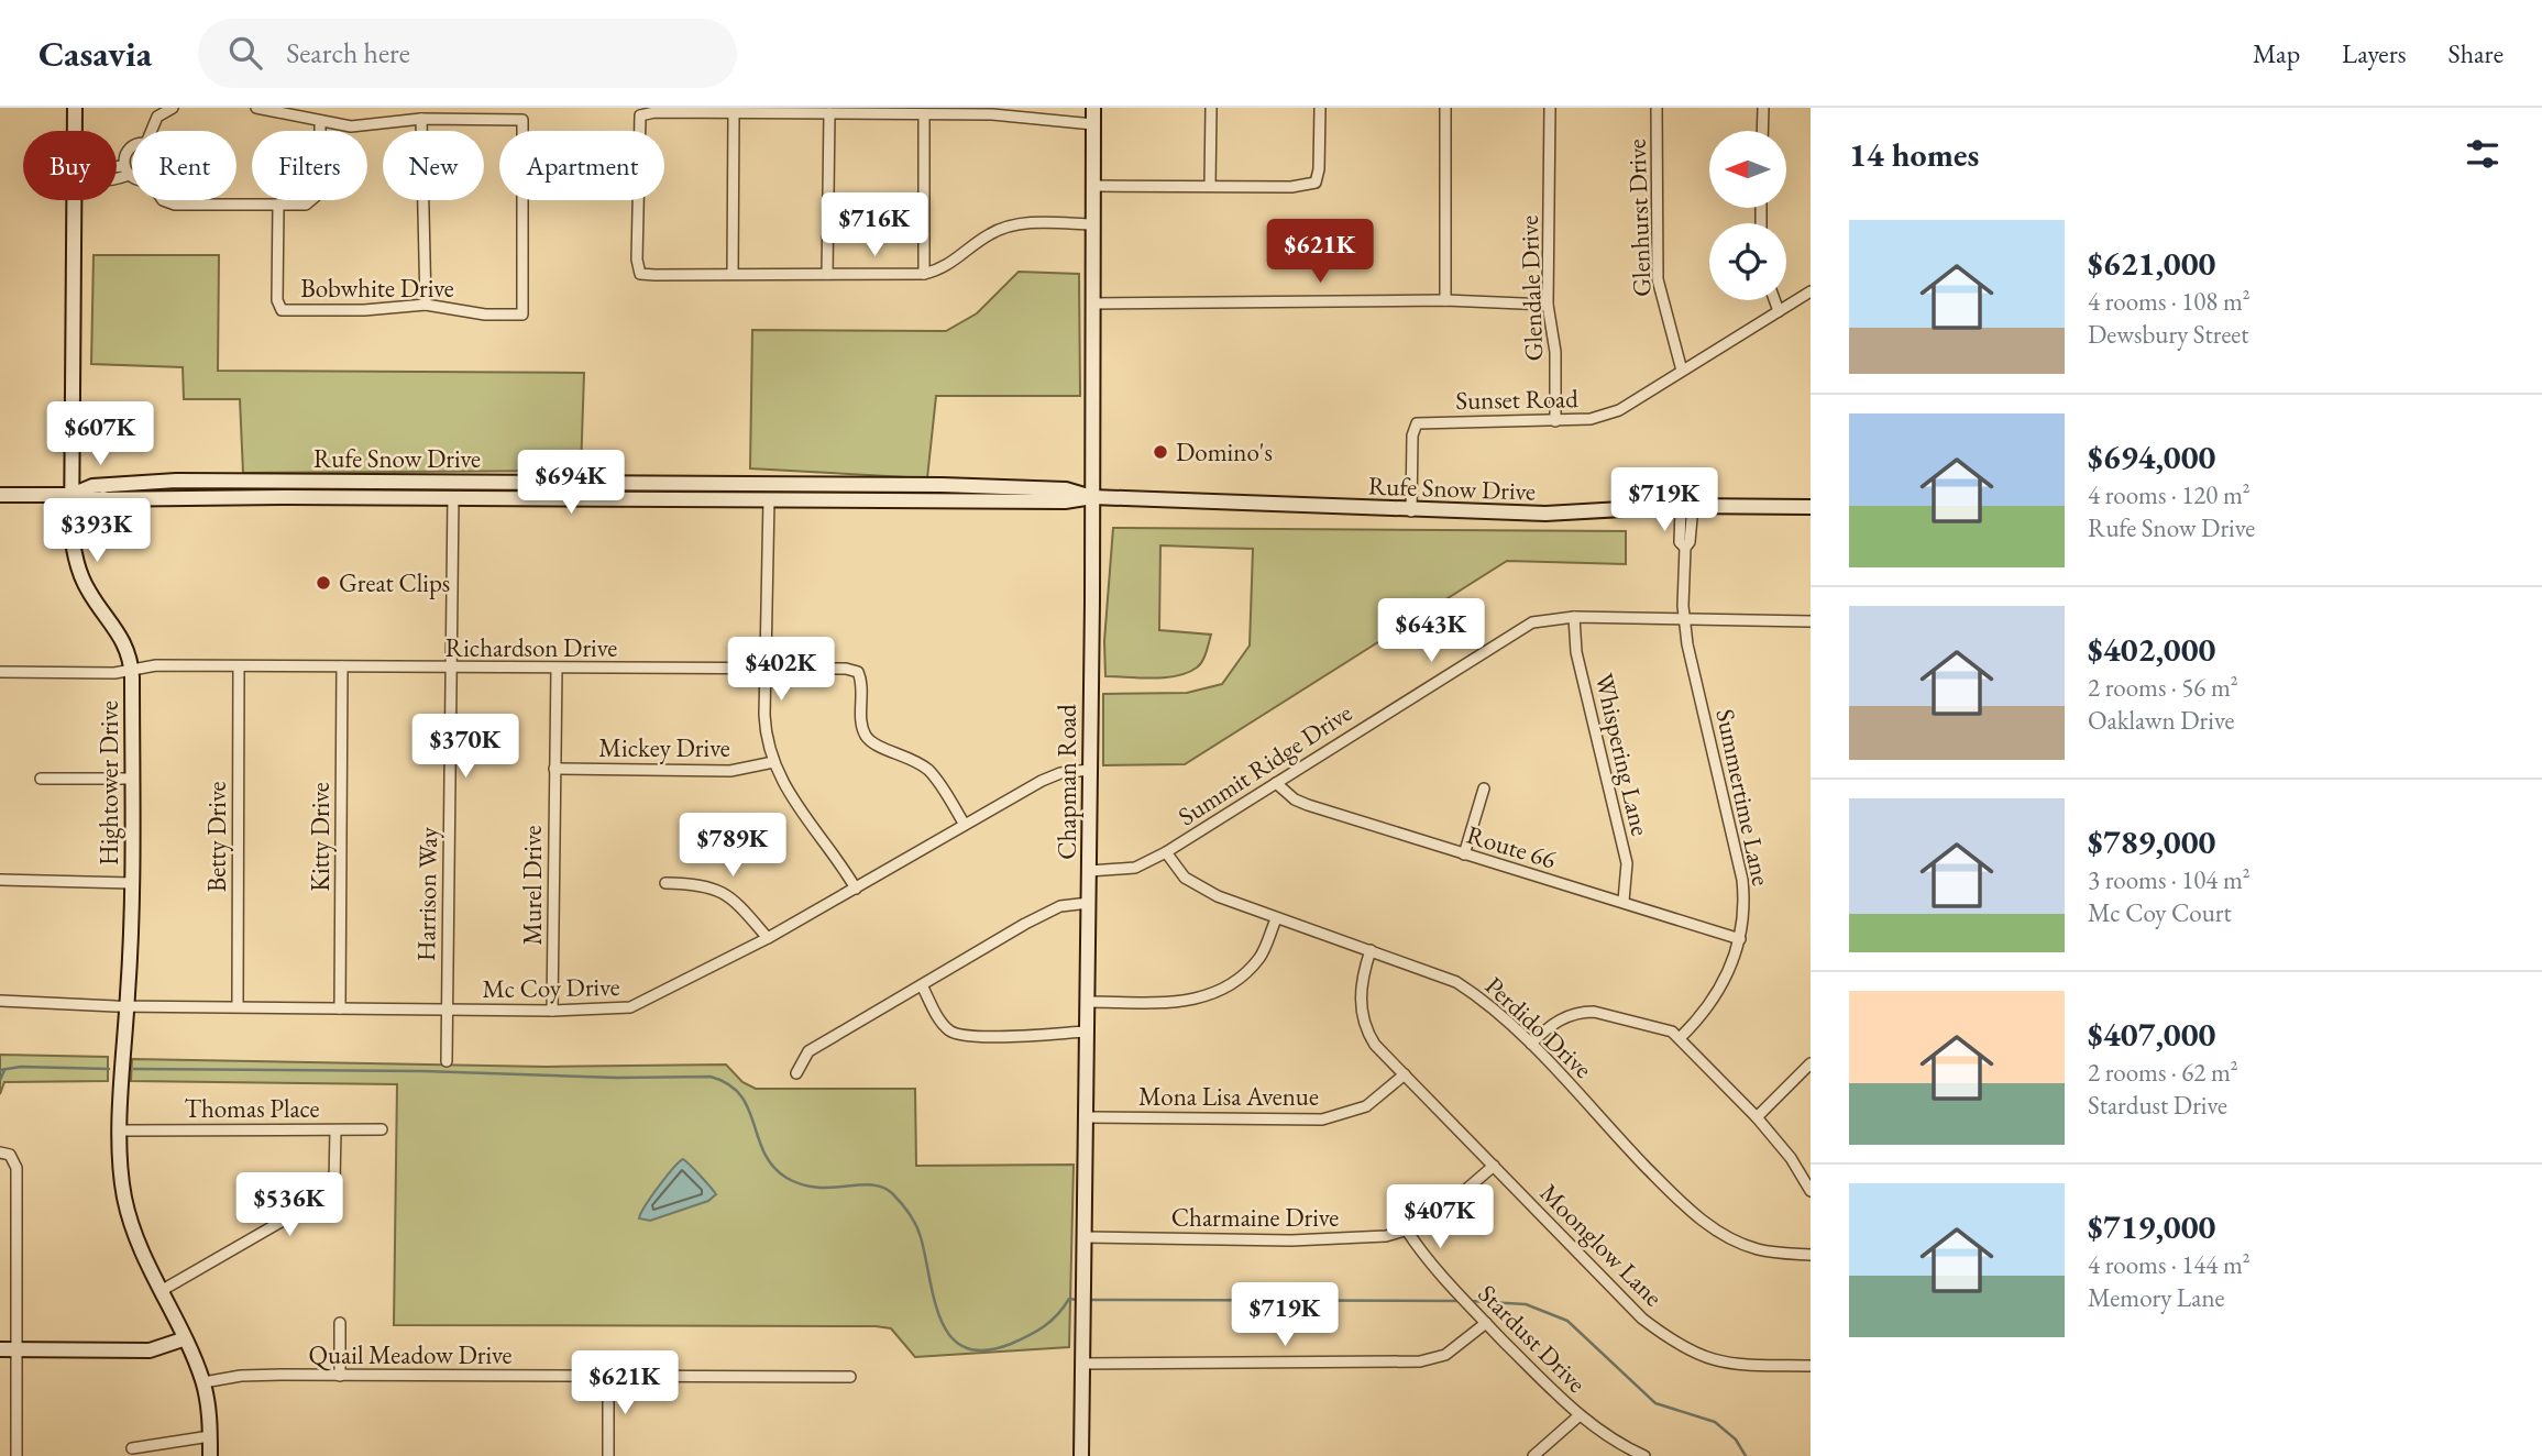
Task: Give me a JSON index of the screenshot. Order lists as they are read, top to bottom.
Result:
{
  "streets": {
    "main road": ["Rufe Snow Drive", "Chapman Road", "Hightower Drive"],
    "street": [
      "Glenhurst Drive",
      "Bobwhite Drive",
      "Glendale Drive",
      "Sunset Road",
      "Richardson Drive",
      "Mickey Drive",
      "Whispering Lane",
      "Summit Ridge Drive",
      "Summertime Lane",
      "Betty Drive",
      "Kitty Drive",
      "Route 66",
      "Murel Drive",
      "Harrison Way",
      "Mc Coy Drive",
      "Perdido Drive",
      "Mona Lisa Avenue",
      "Thomas Place",
      "Charmaine Drive",
      "Moonglow Lane",
      "Stardust Drive",
      "Quail Meadow Drive"
    ]
  },
  "crossings": [
    ["Glenhurst Drive", "Sunset Road"],
    ["Glendale Drive", "Sunset Road"],
    ["Sunset Road", "Rufe Snow Drive"],
    ["Rufe Snow Drive", "Chapman Road"],
    ["Rufe Snow Drive", "Hightower Drive"],
    ["Rufe Snow Drive", "Summertime Lane"],
    ["Rufe Snow Drive", "Harrison Way"],
    ["Richardson Drive", "Hightower Drive"],
    ["Richardson Drive", "Betty Drive"],
    ["Richardson Drive", "Kitty Drive"],
    ["Richardson Drive", "Murel Drive"],
    ["Richardson Drive", "Harrison Way"],
    ["Richardson Drive", "Mc Coy Drive"],
    ["Mickey Drive", "Murel Drive"],
    ["Whispering Lane", "Summit Ridge Drive"],
    ["Whispering Lane", "Route 66"],
    ["Summit Ridge Drive", "Chapman Road"],
    ["Summit Ridge Drive", "Summertime Lane"],
    ["Summit Ridge Drive", "Route 66"],
    ["Summit Ridge Drive", "Perdido Drive"],
    ["Chapman Road", "Mc Coy Drive"],
    ["Chapman Road", "Mona Lisa Avenue"],
    ["Chapman Road", "Charmaine Drive"],
    ["Hightower Drive", "Mc Coy Drive"],
    ["Hightower Drive", "Thomas Place"],
    ["Hightower Drive", "Quail Meadow Drive"],
    ["Summertime Lane", "Route 66"],
    ["Betty Drive", "Mc Coy Drive"],
    ["Kitty Drive", "Mc Coy Drive"],
    ["Murel Drive", "Mc Coy Drive"],
    ["Harrison Way", "Mc Coy Drive"],
    ["Perdido Drive", "Moonglow Lane"],
    ["Mona Lisa Avenue", "Moonglow Lane"],
    ["Charmaine Drive", "Moonglow Lane"],
    ["Charmaine Drive", "Stardust Drive"]
  ],
  "places": ["Domino's", "Great Clips"],
  "north": "left",
  "page": {
    "header": "Casavia",
    "search": "Search here",
    "nav": ["Map", "Layers", "Share"],
    "heading": "14 homes",
    "chip": [
      "Buy",
      "Rent",
      "Filters",
      "New",
      "Apartment"
    ],
    "price": [
      "$716K",
      "$621K",
      "$607K",
      "$694K",
      "$719K",
      "$393K",
      "$643K",
      "$402K",
      "$370K",
      "$789K",
      "$536K",
      "$407K",
      "$719K",
      "$621K"
    ],
    "list": [
      {
        "name": "$621,000",
        "note": "4 rooms · 108 m² · Dewsbury Street"
      },
      {
        "name": "$694,000",
        "note": "4 rooms · 120 m² · Rufe Snow Drive"
      },
      {
        "name": "$402,000",
        "note": "2 rooms · 56 m² · Oaklawn Drive"
      },
      {
        "name": "$789,000",
        "note": "3 rooms · 104 m² · Mc Coy Court"
      },
      {
        "name": "$407,000",
        "note": "2 rooms · 62 m² · Stardust Drive"
      },
      {
        "name": "$719,000",
        "note": "4 rooms · 144 m² · Memory Lane"
      }
    ]
  }
}
